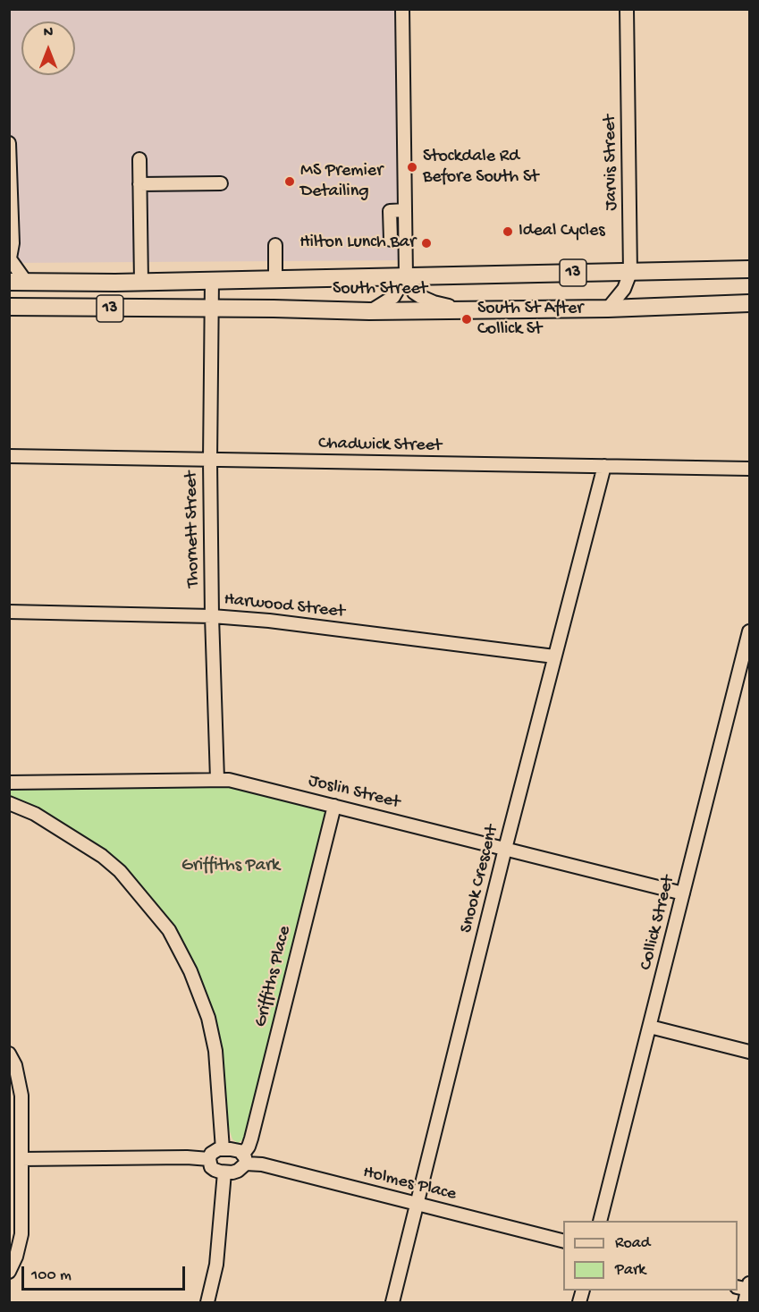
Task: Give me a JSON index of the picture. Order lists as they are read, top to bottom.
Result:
{
  "streets": {
    "main road": ["13", "South Street"],
    "street": [
      "Jarvis Street",
      "Chadwick Street",
      "Thornett Street",
      "Harwood Street",
      "Joslin Street",
      "Snook Crescent",
      "Collick Street",
      "Griffiths Place",
      "Holmes Place"
    ]
  },
  "crossings": [
    ["Jarvis Street", "South Street"],
    ["South Street", "Thornett Street"],
    ["Chadwick Street", "Thornett Street"],
    ["Chadwick Street", "Snook Crescent"],
    ["Thornett Street", "Harwood Street"],
    ["Thornett Street", "Joslin Street"],
    ["Harwood Street", "Snook Crescent"],
    ["Joslin Street", "Snook Crescent"],
    ["Joslin Street", "Collick Street"],
    ["Joslin Street", "Griffiths Place"],
    ["Snook Crescent", "Holmes Place"],
    ["Griffiths Place", "Holmes Place"]
  ],
  "parks": ["Griffiths Park"],
  "places": [
    "Stockdale Rd Before South St",
    "MS Premier Detailing",
    "Ideal Cycles",
    "Hilton Lunch Bar",
    "South St After Collick St"
  ],
  "legend": ["Road", "Park"],
  "scale_bar": "100 m",
  "north": "top"
}
